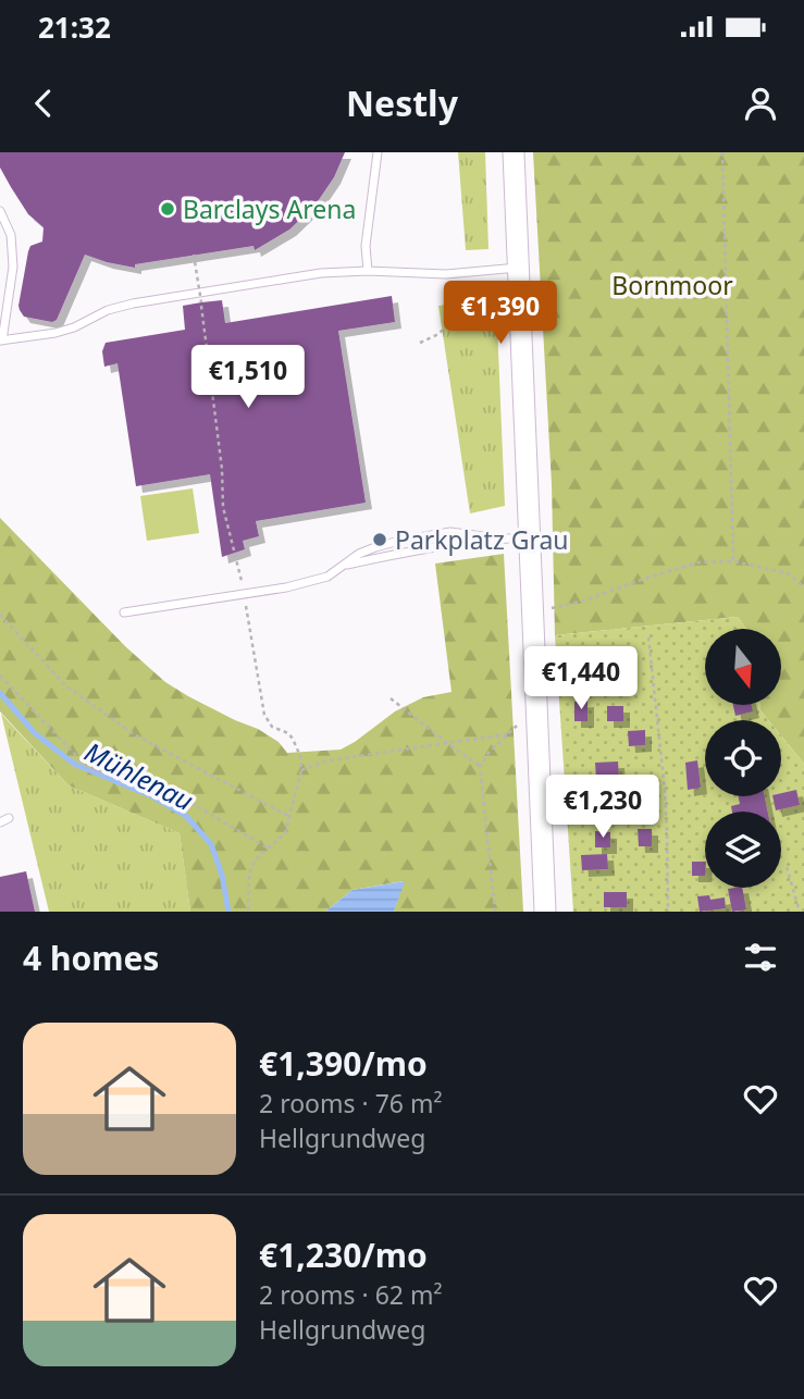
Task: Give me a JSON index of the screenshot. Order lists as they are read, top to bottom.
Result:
{
  "water": ["Mühlenau"],
  "parks": ["Bornmoor"],
  "places": ["Barclays Arena", "Parkplatz Grau"],
  "north": "bottom",
  "page": {
    "status": "21:32",
    "header": "Nestly",
    "price": [
      "€1,390",
      "€1,510",
      "€1,440",
      "€1,230"
    ],
    "heading": "4 homes",
    "list": [
      {
        "name": "€1,390/mo",
        "note": "2 rooms · 76 m² · Hellgrundweg"
      },
      {
        "name": "€1,230/mo",
        "note": "2 rooms · 62 m² · Hellgrundweg"
      }
    ]
  }
}
